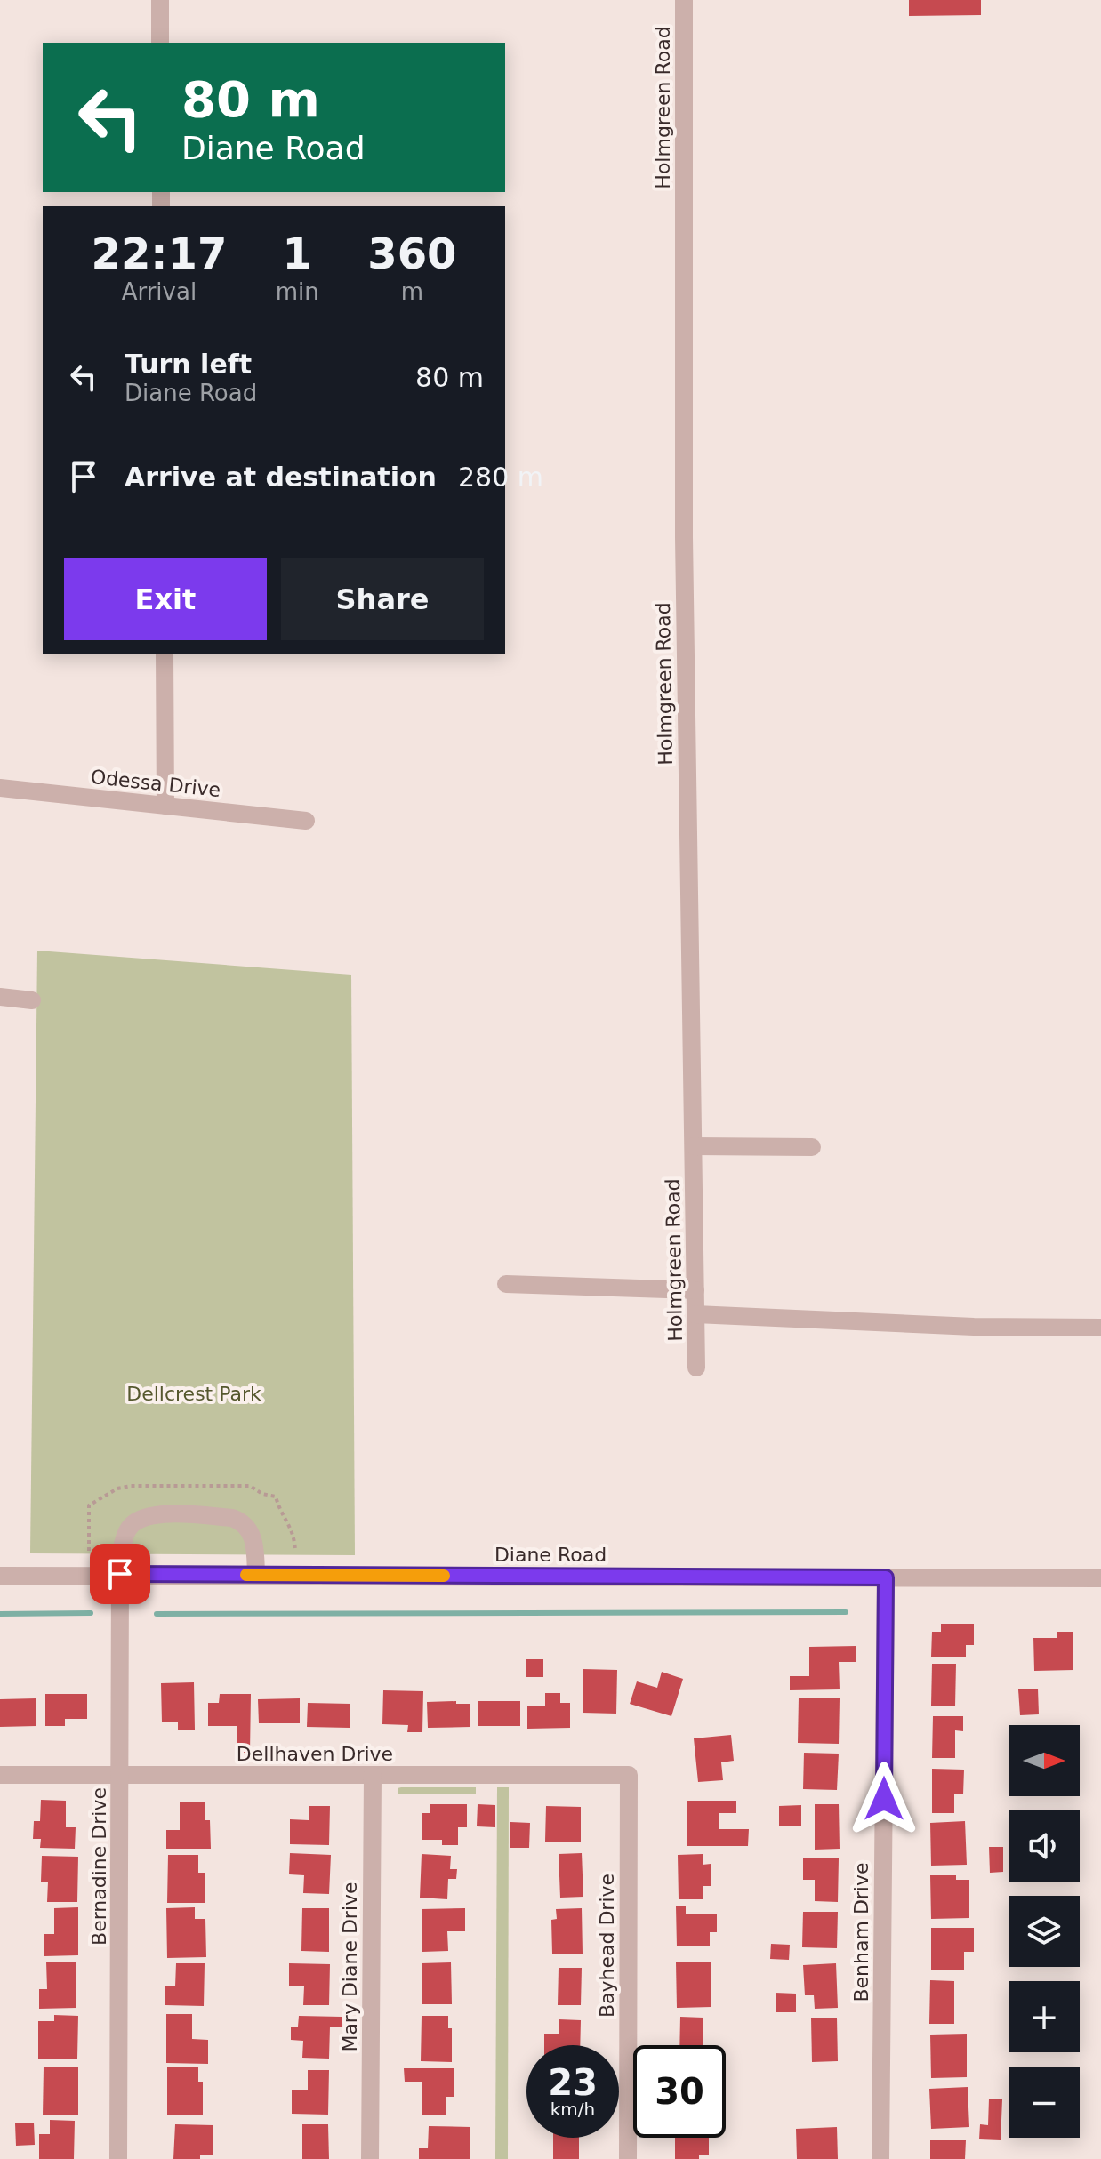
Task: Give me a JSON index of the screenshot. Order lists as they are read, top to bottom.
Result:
{
  "streets": {
    "street": [
      "Holmgreen Road",
      "Odessa Drive",
      "Diane Road",
      "Dellhaven Drive",
      "Bernadine Drive",
      "Benham Drive",
      "Bayhead Drive",
      "Mary Diane Drive"
    ]
  },
  "crossings": [
    ["Diane Road", "Bernadine Drive"],
    ["Diane Road", "Benham Drive"],
    ["Dellhaven Drive", "Bernadine Drive"],
    ["Dellhaven Drive", "Bayhead Drive"],
    ["Dellhaven Drive", "Mary Diane Drive"]
  ],
  "parks": ["Dellcrest Park"],
  "north": "right",
  "page": {
    "turn": ["80 m", "Diane Road"],
    "eta": [
      "22:17",
      "Arrival",
      "1",
      "min",
      "360",
      "m"
    ],
    "list": [
      {
        "name": "Turn left",
        "note": "Diane Road",
        "value": "80 m"
      },
      {
        "name": "Arrive at destination",
        "value": "280 m"
      }
    ],
    "buttons": ["Exit", "Share"],
    "map_buttons": ["+", "−"],
    "speed": "23 km/h",
    "limit": "30"
  }
}
